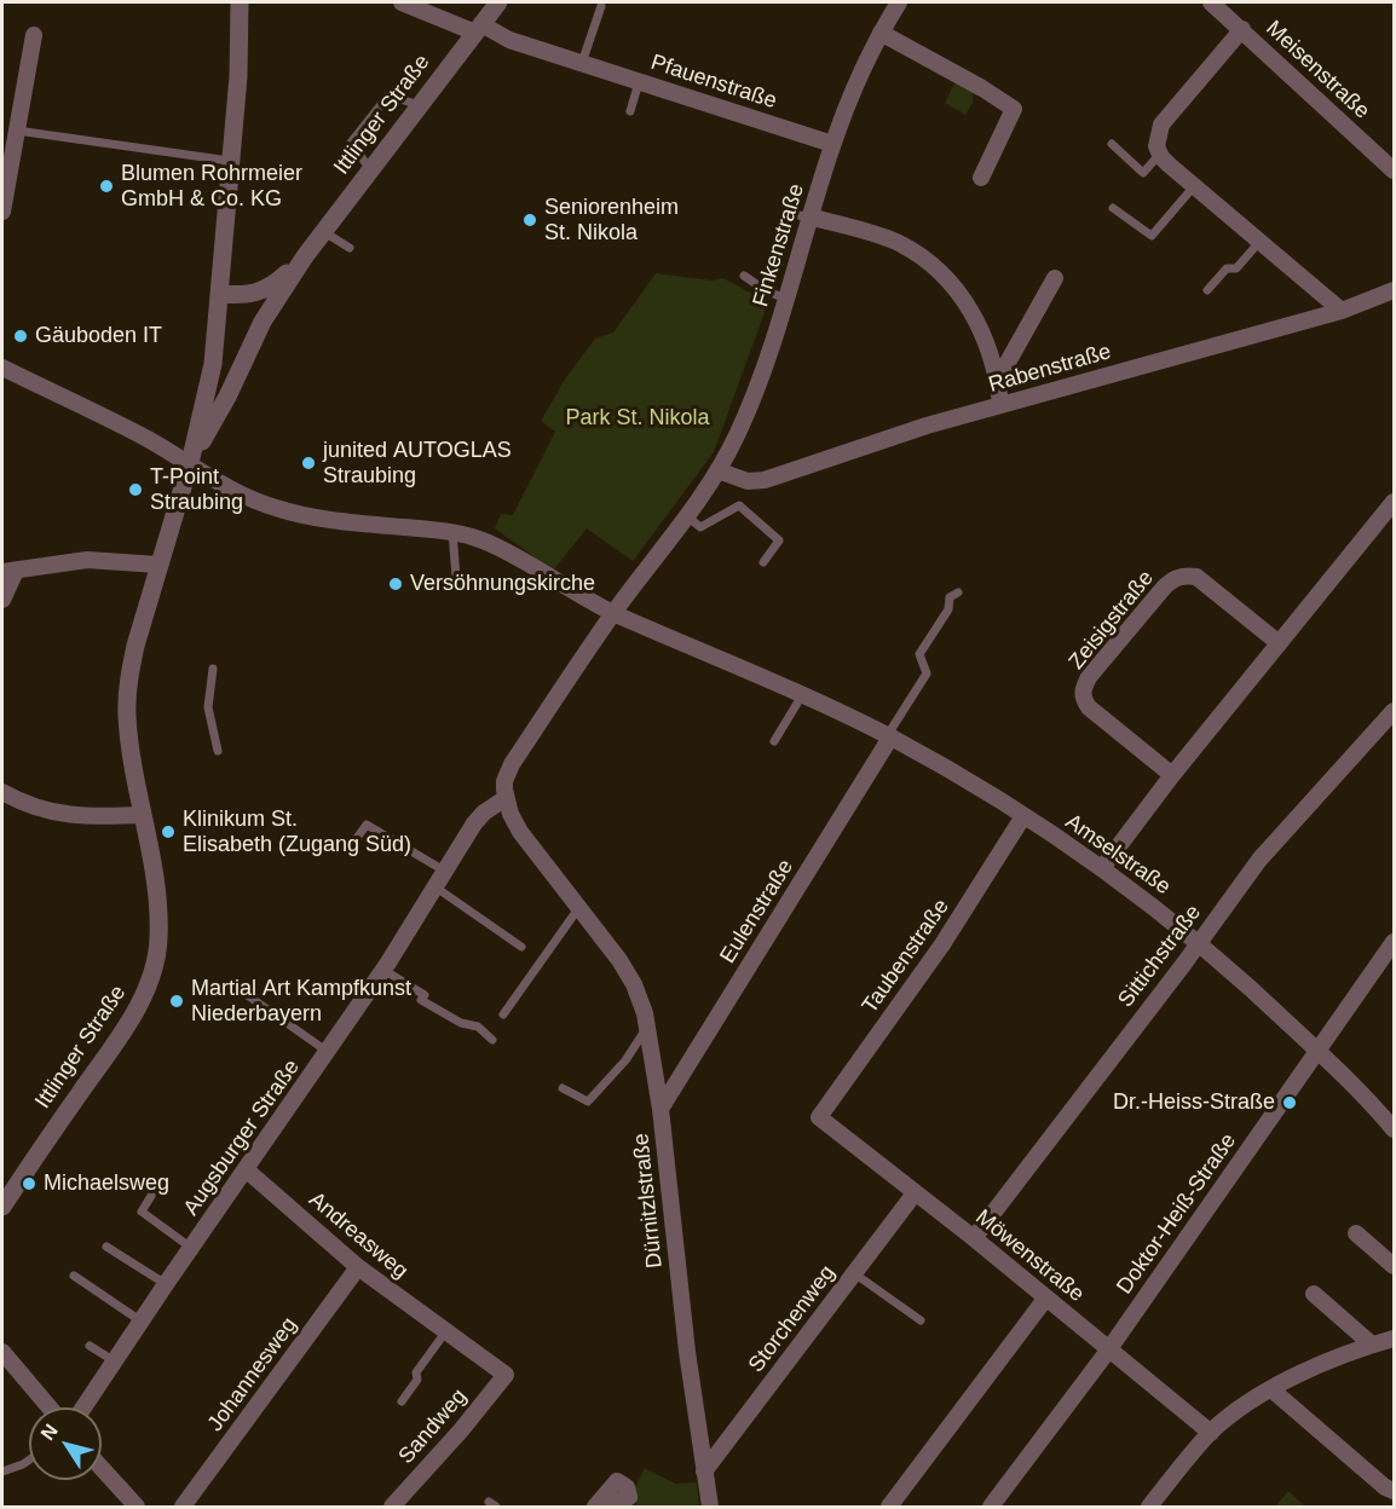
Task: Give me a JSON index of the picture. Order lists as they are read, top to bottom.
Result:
{
  "streets": {
    "street": [
      "Meisenstraße",
      "Pfauenstraße",
      "Ittlinger Straße",
      "Finkenstraße",
      "Rabenstraße",
      "Zeisigstraße",
      "Amselstraße",
      "Eulenstraße",
      "Taubenstraße",
      "Sittichstraße",
      "Augsburger Straße",
      "Dürnitzlstraße",
      "Doktor-Heiß-Straße",
      "Andreasweg",
      "Möwenstraße",
      "Storchenweg",
      "Johannesweg",
      "Sandweg"
    ]
  },
  "crossings": [
    ["Pfauenstraße", "Ittlinger Straße"],
    ["Pfauenstraße", "Finkenstraße"],
    ["Ittlinger Straße", "Amselstraße"],
    ["Finkenstraße", "Rabenstraße"],
    ["Finkenstraße", "Amselstraße"],
    ["Amselstraße", "Eulenstraße"],
    ["Amselstraße", "Taubenstraße"],
    ["Amselstraße", "Sittichstraße"],
    ["Amselstraße", "Doktor-Heiß-Straße"],
    ["Eulenstraße", "Dürnitzlstraße"],
    ["Taubenstraße", "Möwenstraße"],
    ["Sittichstraße", "Möwenstraße"],
    ["Augsburger Straße", "Dürnitzlstraße"],
    ["Augsburger Straße", "Andreasweg"],
    ["Dürnitzlstraße", "Storchenweg"],
    ["Doktor-Heiß-Straße", "Möwenstraße"],
    ["Andreasweg", "Johannesweg"],
    ["Andreasweg", "Sandweg"],
    ["Möwenstraße", "Storchenweg"]
  ],
  "parks": ["Park St. Nikola"],
  "places": [
    "Blumen Rohrmeier GmbH & Co. KG",
    "Seniorenheim St. Nikola",
    "Gäuboden IT",
    "junited AUTOGLAS Straubing",
    "T-Point Straubing",
    "Versöhnungskirche",
    "Klinikum St. Elisabeth (Zugang Süd)",
    "Martial Art Kampfkunst Niederbayern",
    "Dr.-Heiss-Straße",
    "Michaelsweg"
  ],
  "north": "top left"
}
